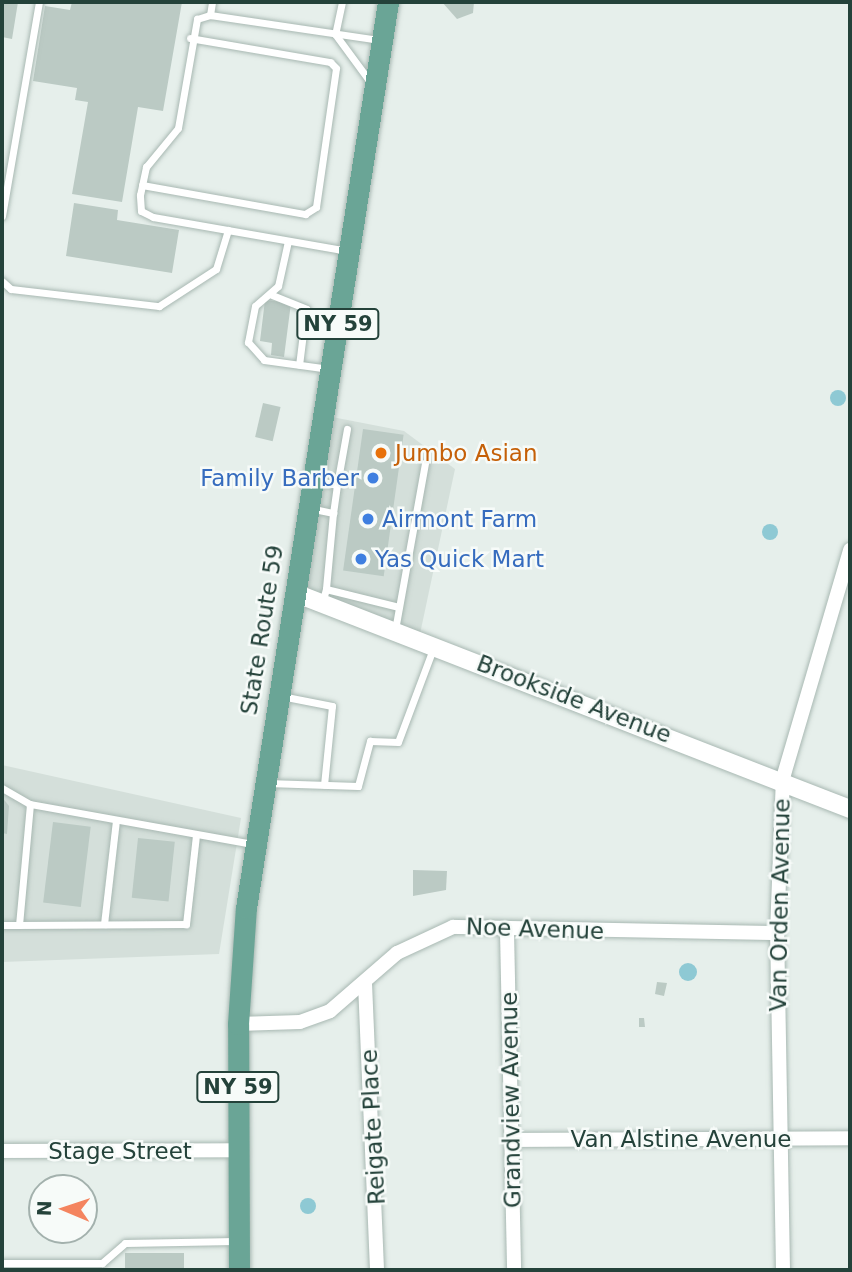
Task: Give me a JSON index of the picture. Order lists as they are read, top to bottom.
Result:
{
  "streets": {
    "main road": ["NY 59", "State Route 59"],
    "street": [
      "Brookside Avenue",
      "Van Orden Avenue",
      "Noe Avenue",
      "Grandview Avenue",
      "Reigate Place",
      "Van Alstine Avenue",
      "Stage Street"
    ]
  },
  "crossings": [
    ["State Route 59", "Brookside Avenue"],
    ["State Route 59", "Noe Avenue"],
    ["State Route 59", "Stage Street"],
    ["Brookside Avenue", "Van Orden Avenue"],
    ["Van Orden Avenue", "Noe Avenue"],
    ["Van Orden Avenue", "Van Alstine Avenue"],
    ["Noe Avenue", "Grandview Avenue"],
    ["Noe Avenue", "Reigate Place"],
    ["Grandview Avenue", "Van Alstine Avenue"]
  ],
  "places": [
    "Jumbo Asian",
    "Family Barber",
    "Airmont Farm",
    "Yas Quick Mart"
  ],
  "north": "left"
}
